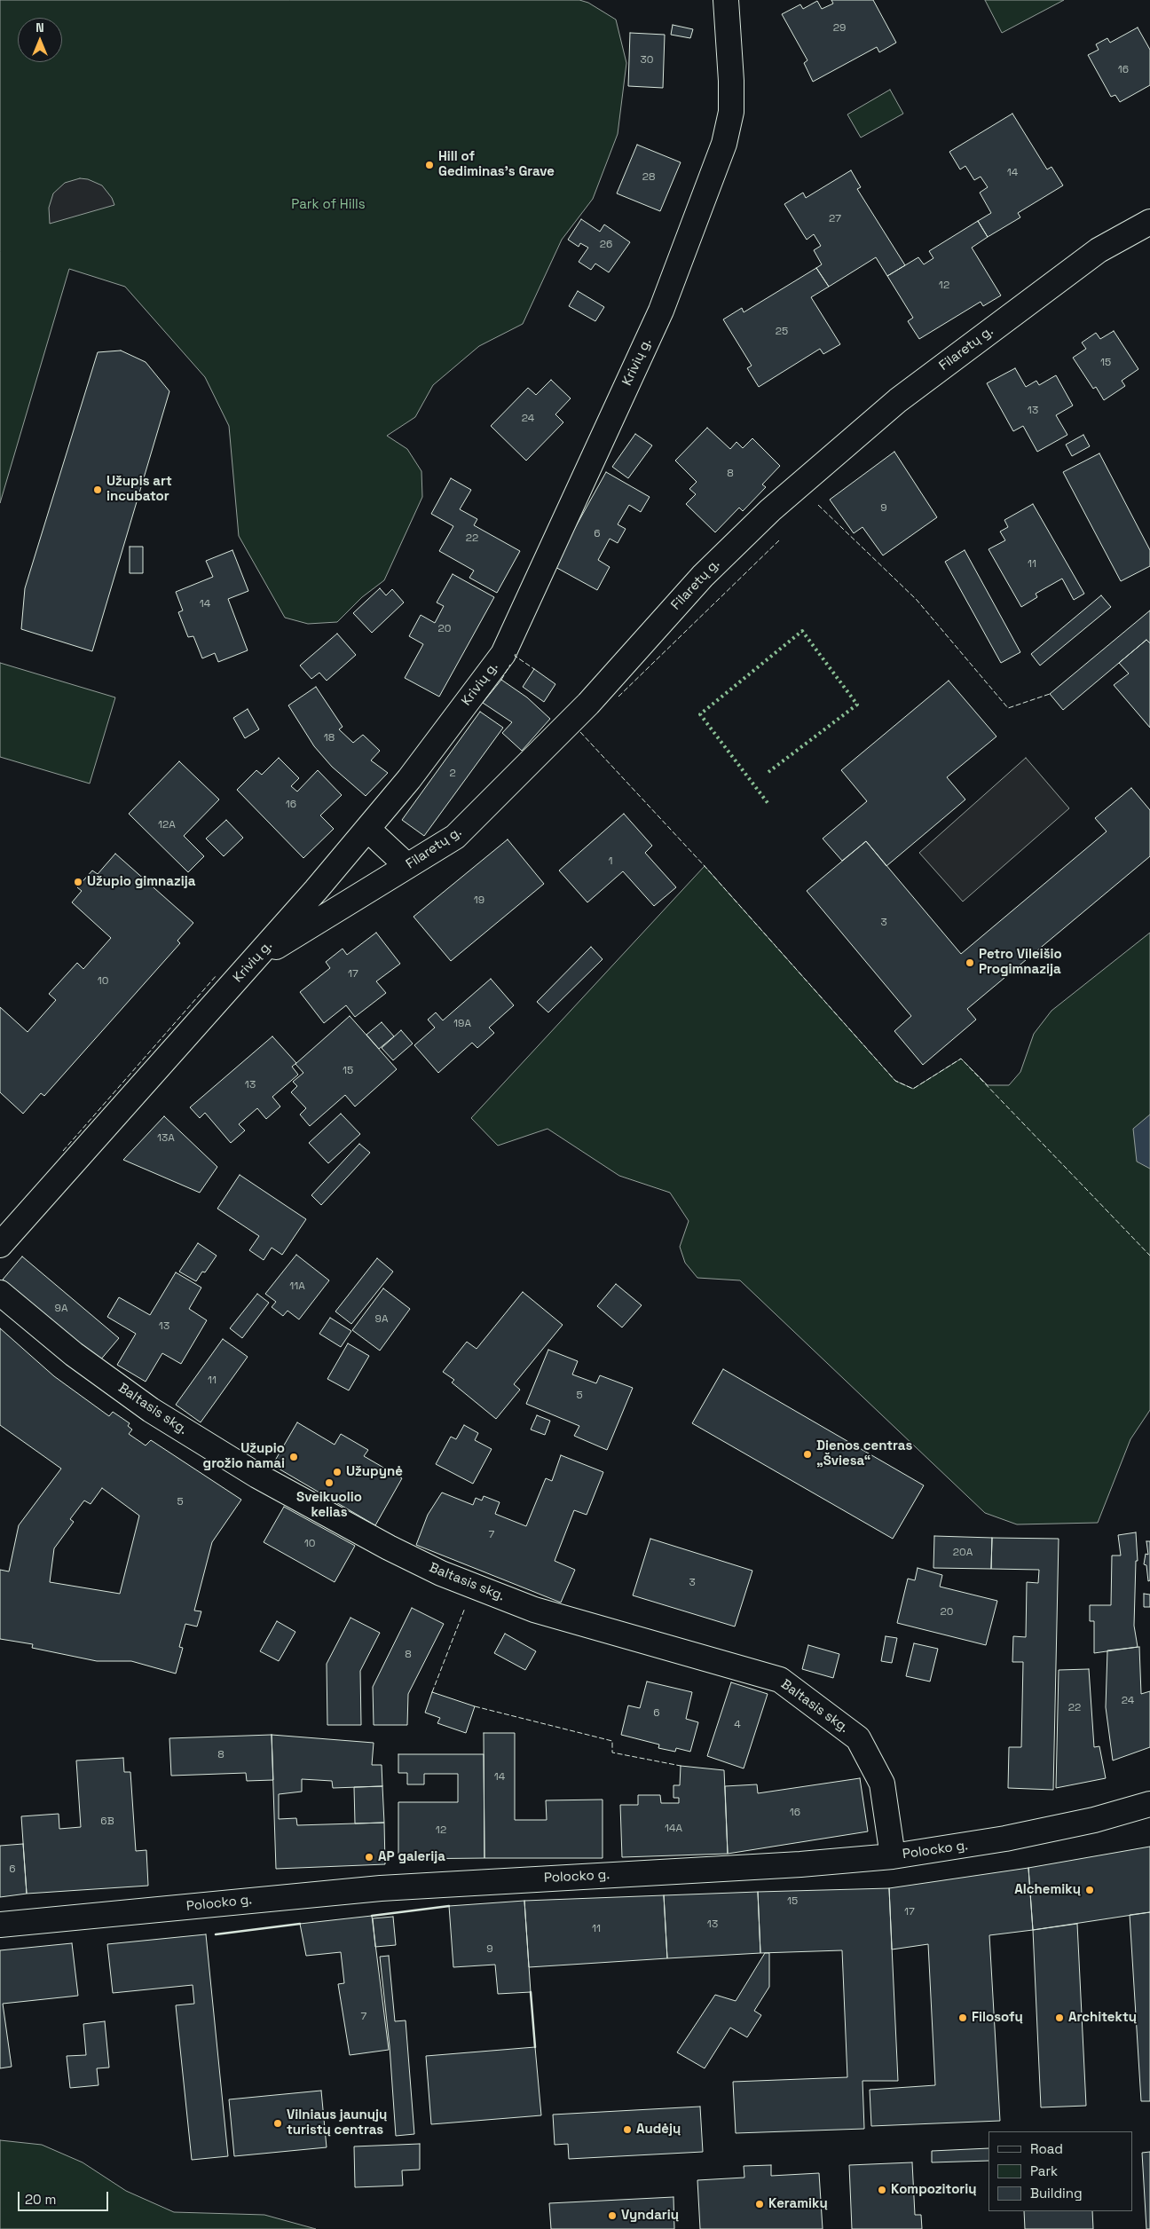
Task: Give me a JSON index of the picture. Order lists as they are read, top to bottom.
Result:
{
  "streets": {
    "street": [
      "Filaretų g.",
      "Krivių g.",
      "Baltasis skg.",
      "Polocko g."
    ]
  },
  "crossings": [
    ["Filaretų g.", "Krivių g."],
    ["Baltasis skg.", "Polocko g."]
  ],
  "parks": ["Park of Hills"],
  "places": [
    "Hill of Gediminas's Grave",
    "Užupis art incubator",
    "Užupio gimnazija",
    "Petro Vileišio Progimnazija",
    "Dienos centras „Šviesa“",
    "Užupio grožio namai",
    "Užupynė",
    "Sveikuolio kelias",
    "AP galerija",
    "Alchemikų",
    "Filosofų",
    "Architektų",
    "Vilniaus jaunųjų turistų centras",
    "Audėjų",
    "Kompozitorių",
    "Keramikų",
    "Vyndarių"
  ],
  "house_numbers": [
    "29",
    "30",
    "16",
    "14",
    "28",
    "27",
    "26",
    "12",
    "25",
    "15",
    "13",
    "24",
    "8",
    "9",
    "6",
    "22",
    "11",
    "14",
    "20",
    "18",
    "2",
    "16",
    "12A",
    "1",
    "19",
    "3",
    "17",
    "10",
    "19A",
    "15",
    "13",
    "13A",
    "11A",
    "9A",
    "9A",
    "13",
    "11",
    "5",
    "5",
    "7",
    "10",
    "20A",
    "3",
    "20",
    "8",
    "24",
    "22",
    "6",
    "4",
    "8",
    "14",
    "16",
    "6B",
    "14A",
    "12",
    "6",
    "15",
    "17",
    "13",
    "11",
    "9",
    "7"
  ],
  "legend": ["Road", "Park", "Building"],
  "scale_bar": "20 m",
  "north": "top"
}
